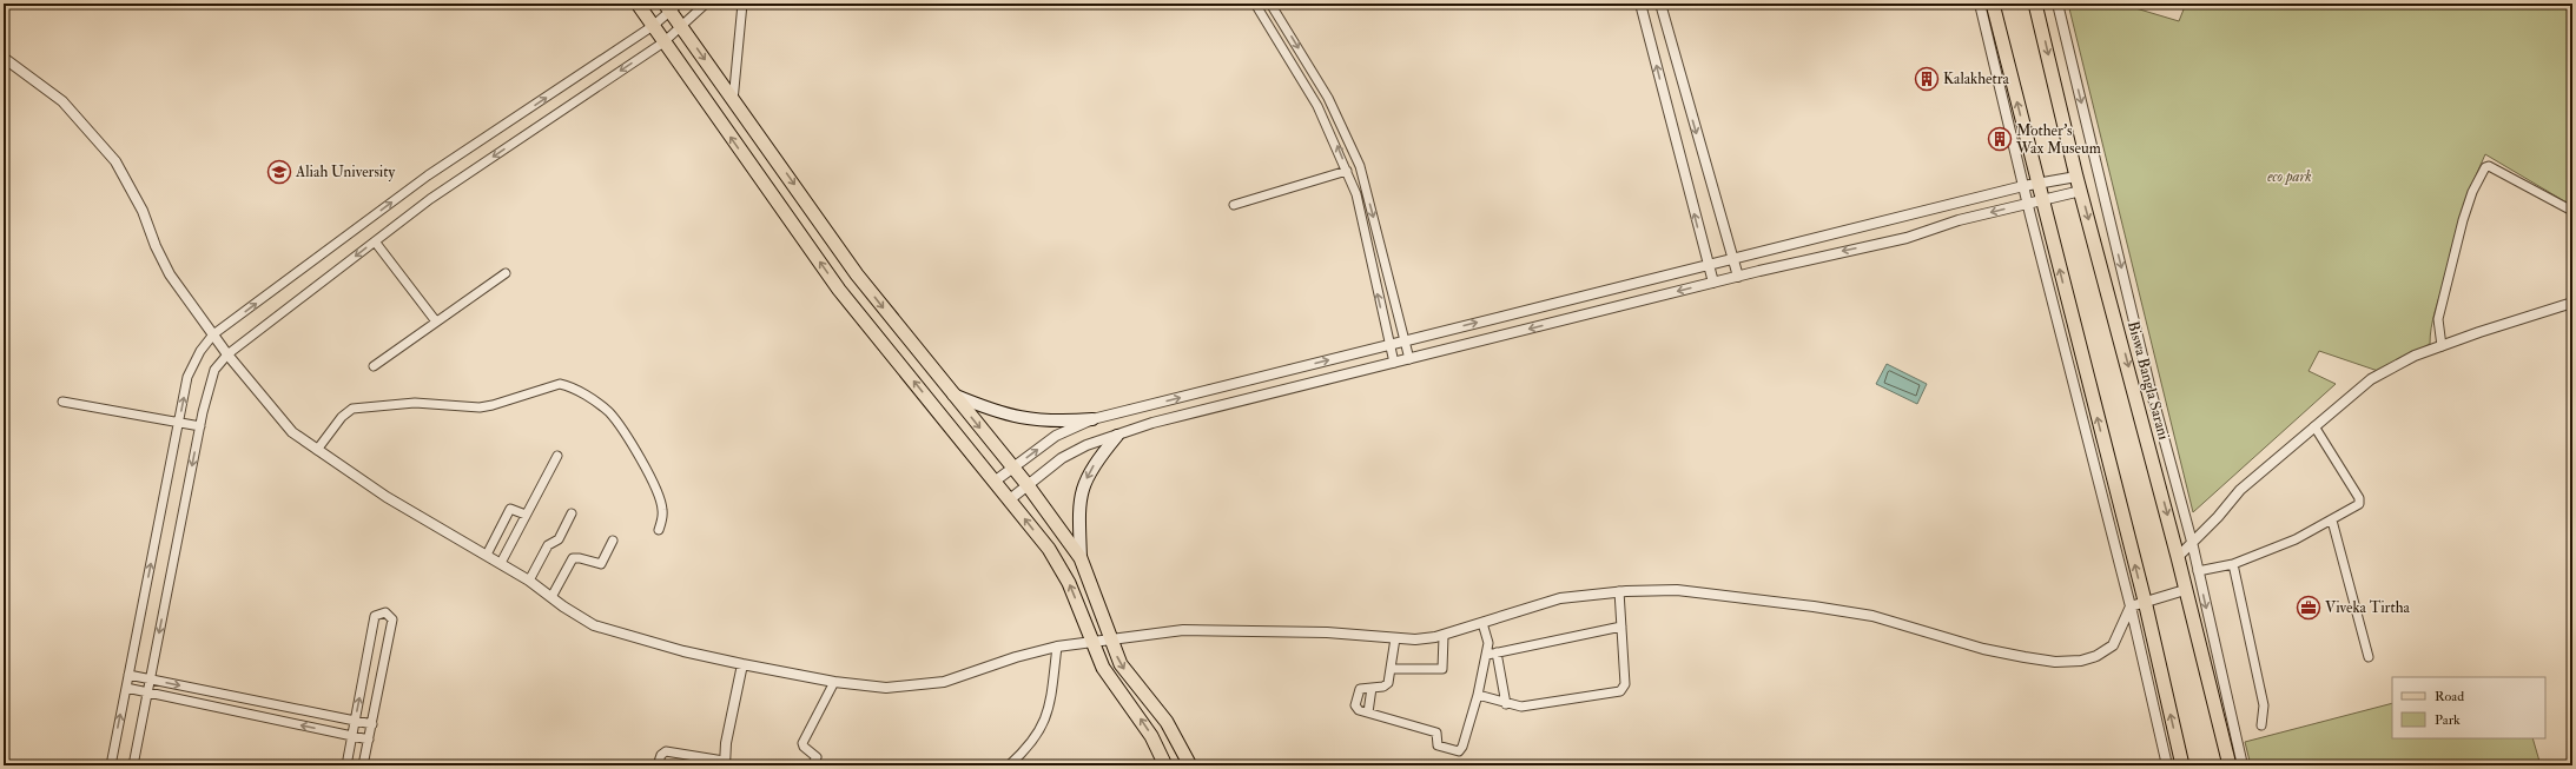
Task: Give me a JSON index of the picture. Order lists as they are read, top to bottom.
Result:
{
  "streets": {
    "main road": ["Biswa Bangla Sarani"]
  },
  "parks": ["eco park"],
  "places": {
    "building": ["Kalakhetra", "Mother's Wax Museum"],
    "school or university": ["Aliah University"],
    "office": ["Viveka Tirtha"]
  },
  "legend": ["Road", "Park"]
}
